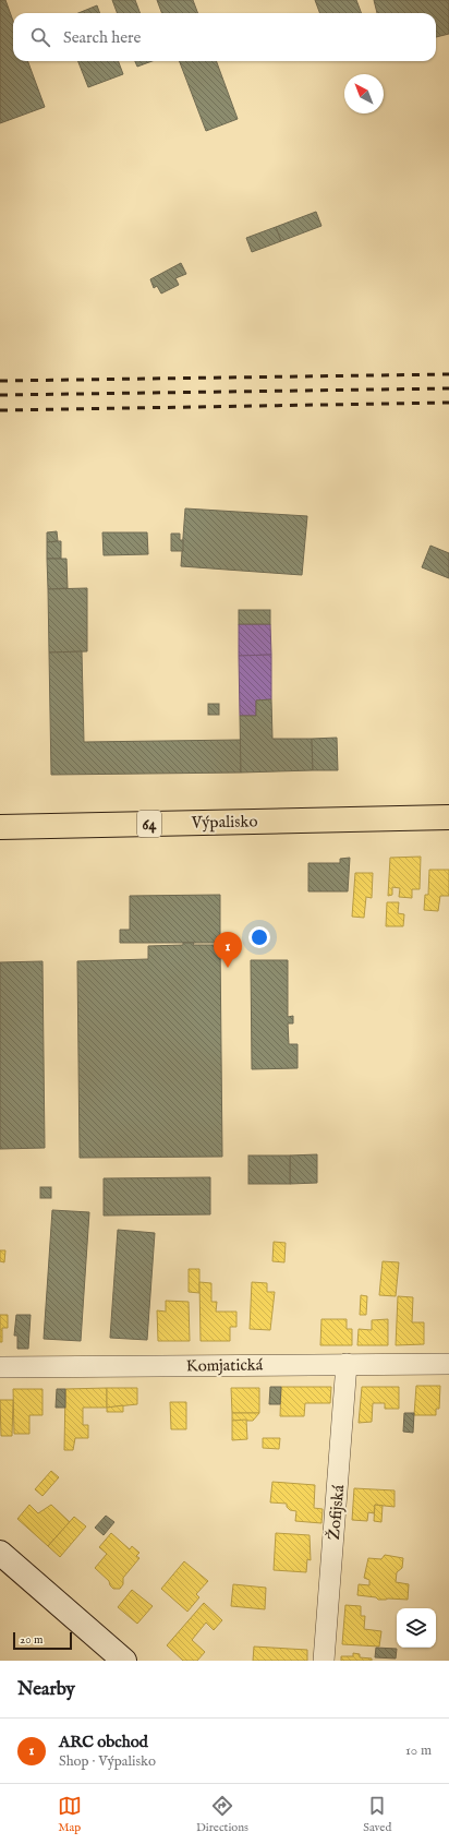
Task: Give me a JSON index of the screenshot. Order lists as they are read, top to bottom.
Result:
{
  "streets": {
    "main road": ["Výpalisko", "64"],
    "street": ["Komjatická", "Žofijská"]
  },
  "crossings": [
    ["Komjatická", "Žofijská"]
  ],
  "scale_bar": "20 m",
  "north": "top left",
  "page": {
    "search": "Search here",
    "pins": "1",
    "scale": "20 m",
    "heading": "Nearby",
    "list": [
      {
        "mark": "1",
        "name": "ARC obchod",
        "note": "Shop · Výpalisko",
        "value": "10 m"
      }
    ],
    "nav": ["Map", "Directions", "Saved"]
  }
}
